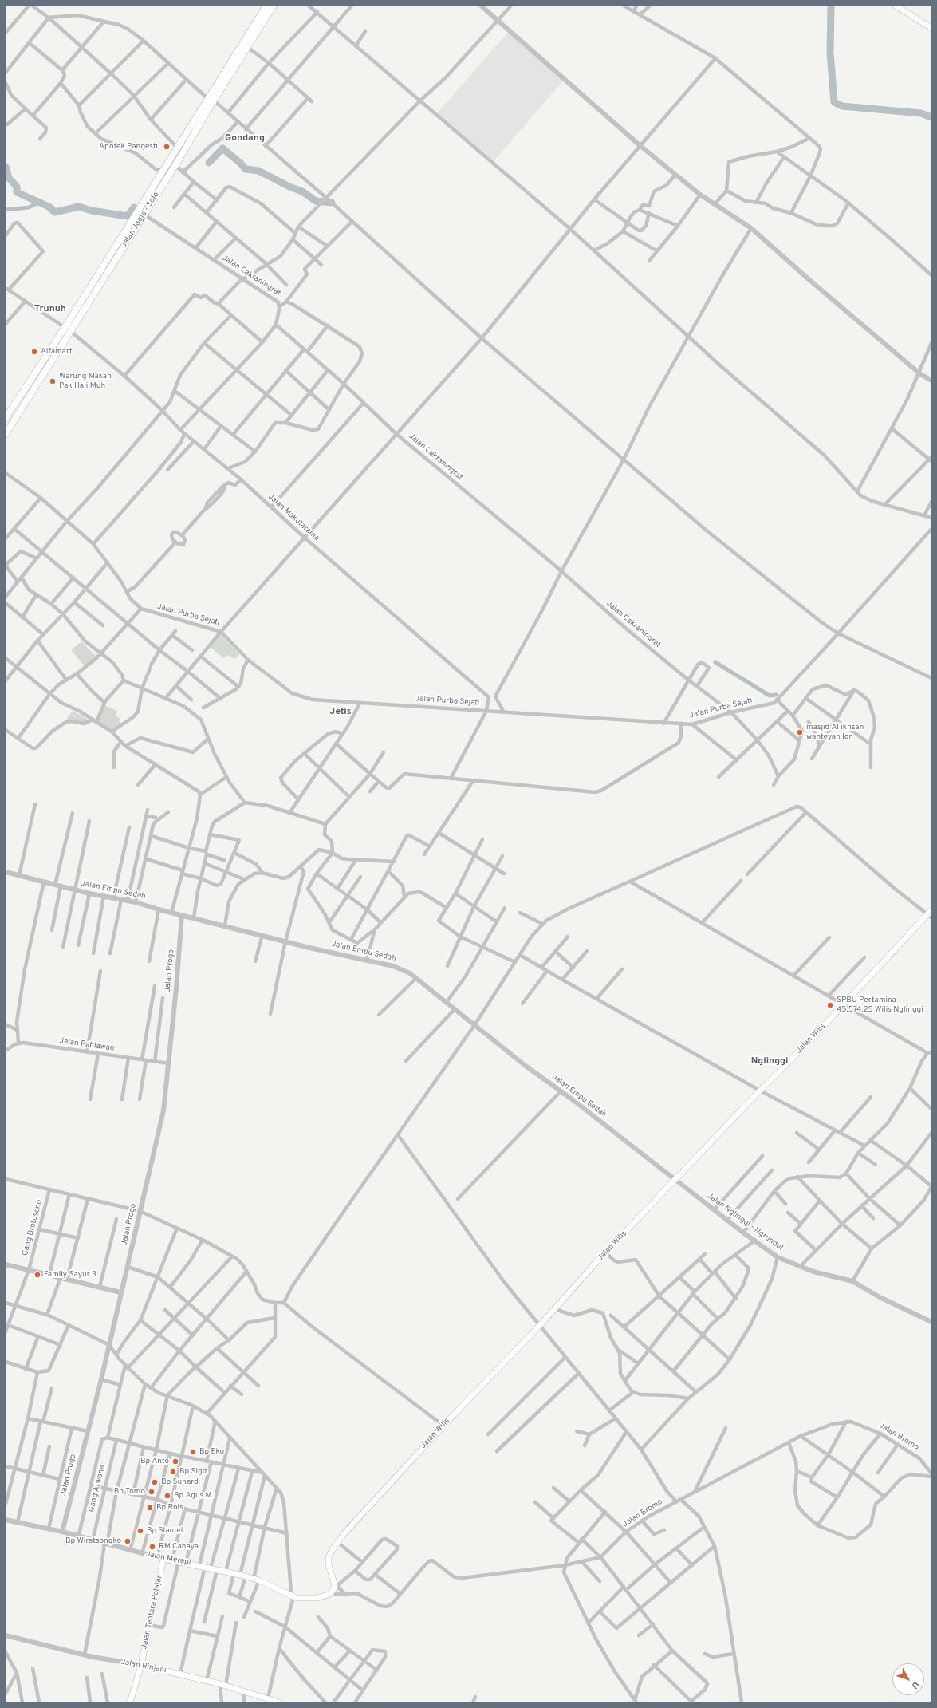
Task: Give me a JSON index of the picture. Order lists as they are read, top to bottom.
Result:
{
  "streets": {
    "highway": ["Jalan Jogja - Solo"],
    "main road": [
      "Jalan Wilis",
      "Jalan Merapi",
      "Jalan Tentara Pelajar",
      "Jalan Rinjani"
    ],
    "street": [
      "Jalan Cakraningrat",
      "Jalan Makutarama",
      "Jalan Purba Sejati",
      "Jalan Empu Sedah",
      "Jalan Progo",
      "Jalan Pahlawan",
      "Jalan Nglinggi - Ngrundul",
      "Gang Brotoseno",
      "Jalan Bromo",
      "Gang Arwana"
    ]
  },
  "crossings": [
    ["Jalan Jogja - Solo", "Jalan Cakraningrat"],
    ["Jalan Jogja - Solo", "Jalan Makutarama"],
    ["Jalan Cakraningrat", "Jalan Purba Sejati"],
    ["Jalan Empu Sedah", "Jalan Progo"],
    ["Jalan Empu Sedah", "Jalan Wilis"],
    ["Jalan Empu Sedah", "Jalan Nglinggi - Ngrundul"],
    ["Jalan Progo", "Jalan Pahlawan"],
    ["Jalan Progo", "Jalan Merapi"],
    ["Jalan Wilis", "Jalan Nglinggi - Ngrundul"],
    ["Gang Arwana", "Jalan Merapi"],
    ["Jalan Merapi", "Jalan Tentara Pelajar"],
    ["Jalan Tentara Pelajar", "Jalan Rinjani"]
  ],
  "districts": [
    "Gondang",
    "Trunuh",
    "Jetis",
    "Nglinggi"
  ],
  "places": [
    "Apotek Pangestu",
    "Alfamart",
    "Warung Makan Pak Haji Muh",
    "masjid Al ikhsan wanteyan lor",
    "SPBU Pertamina 45.574.25 Wilis Nglinggi",
    "Family Sayur 3",
    "Bp Eko",
    "Bp Anto",
    "Bp Sigit",
    "Bp Sunardi",
    "Bp Tomo",
    "Bp Agus M.",
    "Bp Rois",
    "Bp Slamet",
    "Bp Wiratsongko",
    "RM Cahaya"
  ],
  "north": "bottom right"
}
